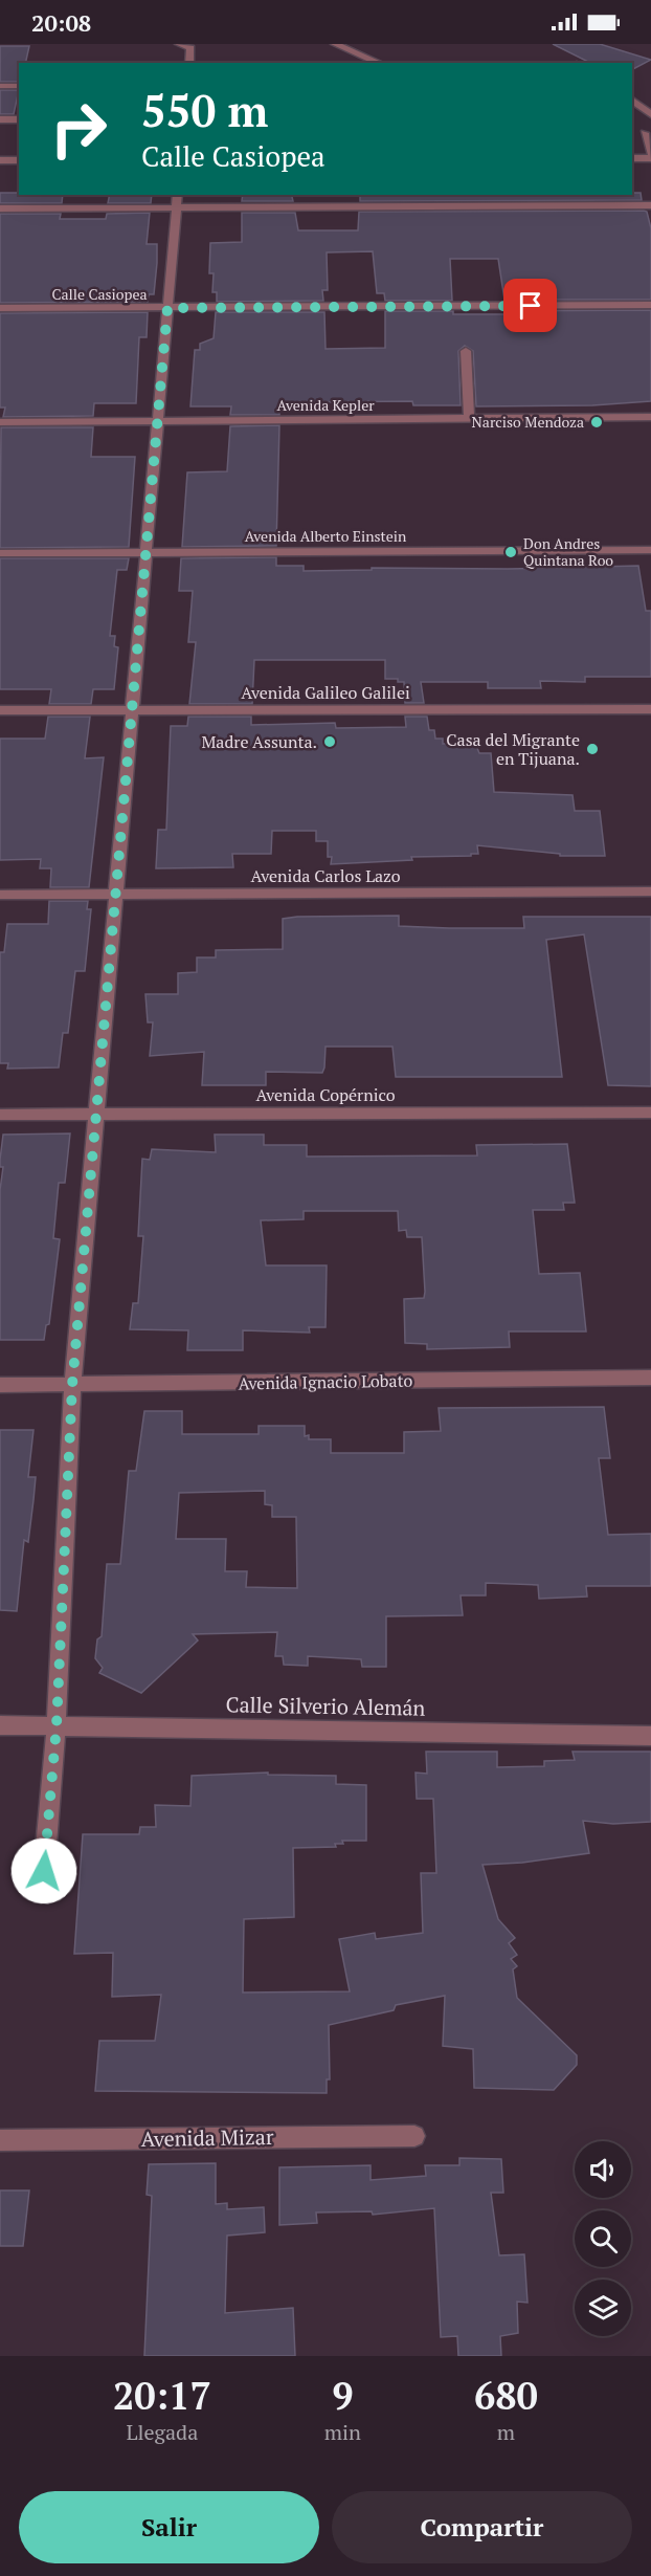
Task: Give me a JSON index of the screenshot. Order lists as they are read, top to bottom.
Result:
{
  "streets": {
    "street": [
      "Calle Casiopea",
      "Avenida Kepler",
      "Avenida Alberto Einstein",
      "Avenida Galileo Galilei",
      "Avenida Carlos Lazo",
      "Avenida Copérnico",
      "Avenida Ignacio Lobato",
      "Calle Silverio Alemán",
      "Avenida Mizar"
    ]
  },
  "places": [
    "Narciso Mendoza",
    "Don Andres Quintana Roo",
    "Madre Assunta.",
    "Casa del Migrante en Tijuana."
  ],
  "page": {
    "status": "20:08",
    "turn": ["550 m", "Calle Casiopea"],
    "eta": [
      "20:17",
      "Llegada",
      "9",
      "min",
      "680",
      "m"
    ],
    "buttons": ["Salir", "Compartir"]
  }
}
